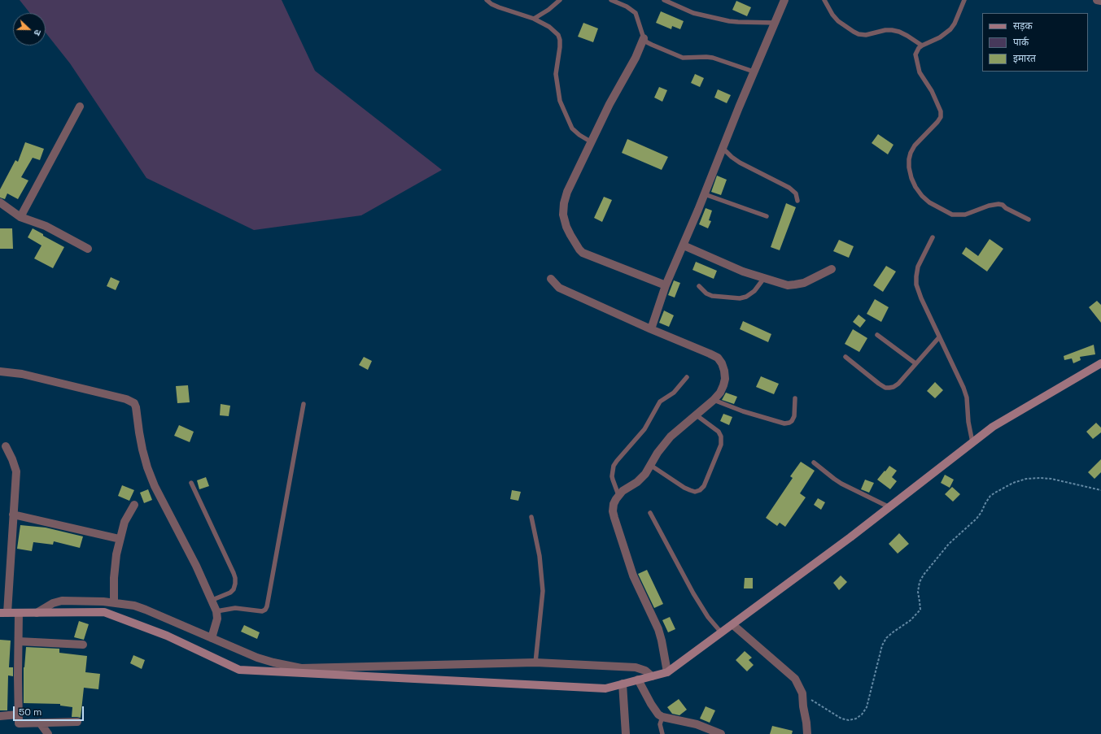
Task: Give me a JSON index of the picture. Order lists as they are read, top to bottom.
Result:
{
  "legend": ["सड़क", "पार्क", "इमारत"],
  "scale_bar": "50 m",
  "north": "right"
}
